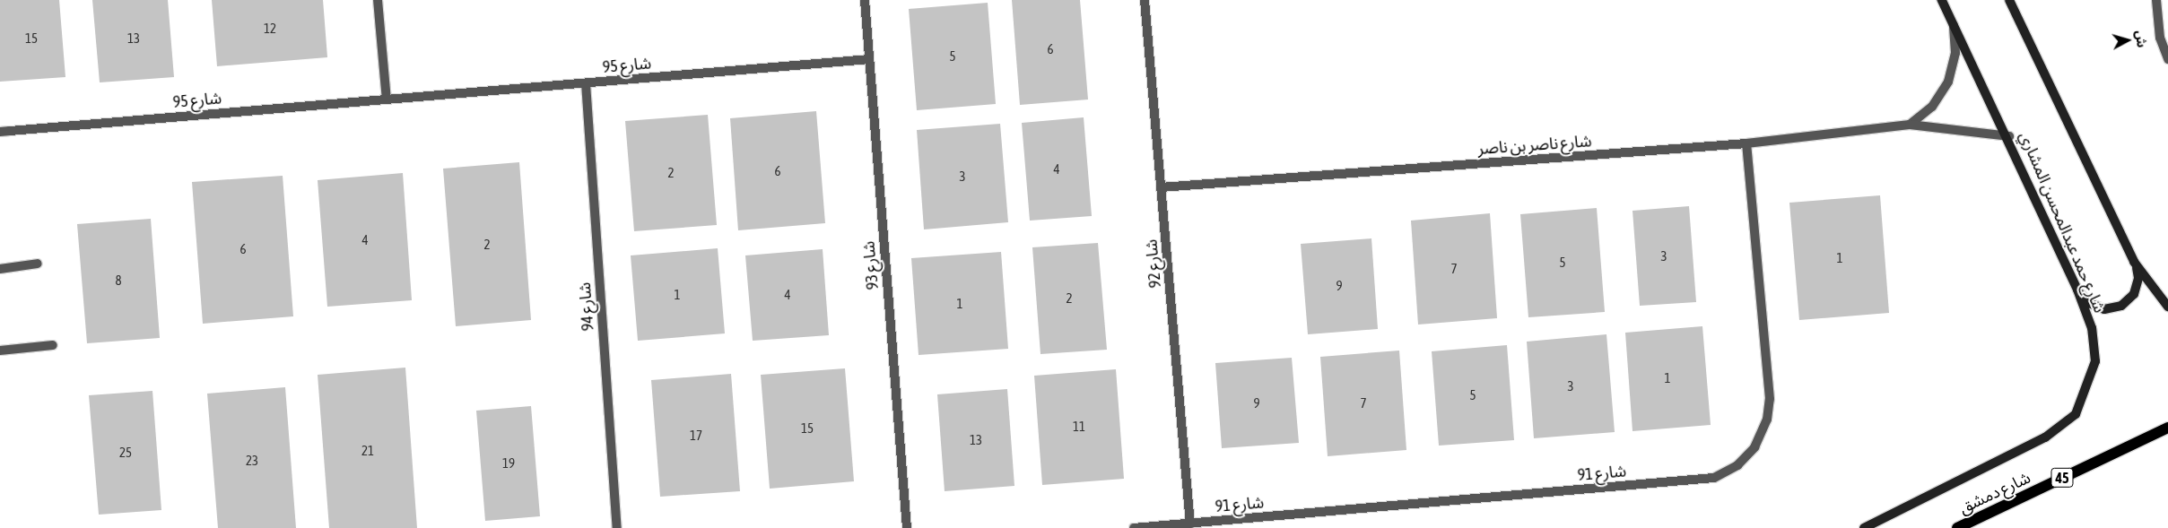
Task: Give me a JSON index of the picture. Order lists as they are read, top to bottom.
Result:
{
  "streets": {
    "main road": ["45", "شارع دمشق"],
    "street": [
      "شارع 95",
      "شارع ناصر بن ناصر",
      "شارع حمد عبدالمحسن المشاري",
      "شارع 92",
      "شارع 93",
      "شارع 94",
      "شارع 91"
    ]
  },
  "crossings": [
    ["شارع 95", "شارع 93"],
    ["شارع 95", "شارع 94"],
    ["شارع ناصر بن ناصر", "شارع حمد عبدالمحسن المشاري"],
    ["شارع ناصر بن ناصر", "شارع 92"],
    ["شارع ناصر بن ناصر", "شارع 91"],
    ["شارع 92", "شارع 91"]
  ],
  "house_numbers": [
    "12",
    "15",
    "13",
    "6",
    "5",
    "4",
    "6",
    "2",
    "3",
    "4",
    "2",
    "6",
    "3",
    "1",
    "5",
    "7",
    "8",
    "9",
    "1",
    "4",
    "2",
    "1",
    "1",
    "3",
    "5",
    "9",
    "7",
    "11",
    "15",
    "17",
    "13",
    "21",
    "25",
    "23",
    "19"
  ],
  "north": "right"
}
